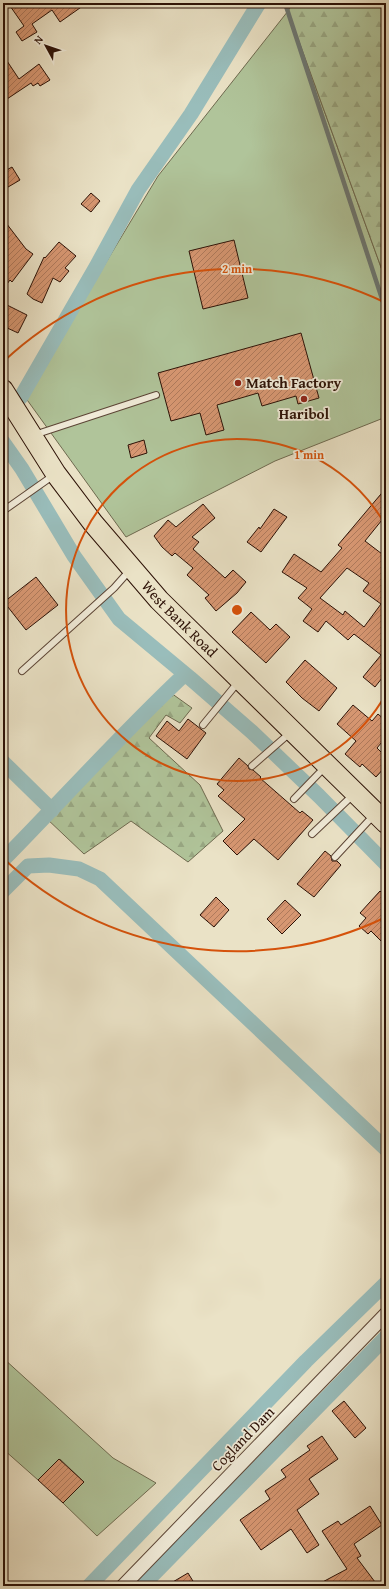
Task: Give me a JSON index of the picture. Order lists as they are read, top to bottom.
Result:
{
  "streets": {
    "main road": ["West Bank Road"],
    "street": ["Cogland Dam"]
  },
  "places": ["Match Factory", "Haribol"],
  "north": "top left",
  "rings": ["2 min", "1 min"]
}
